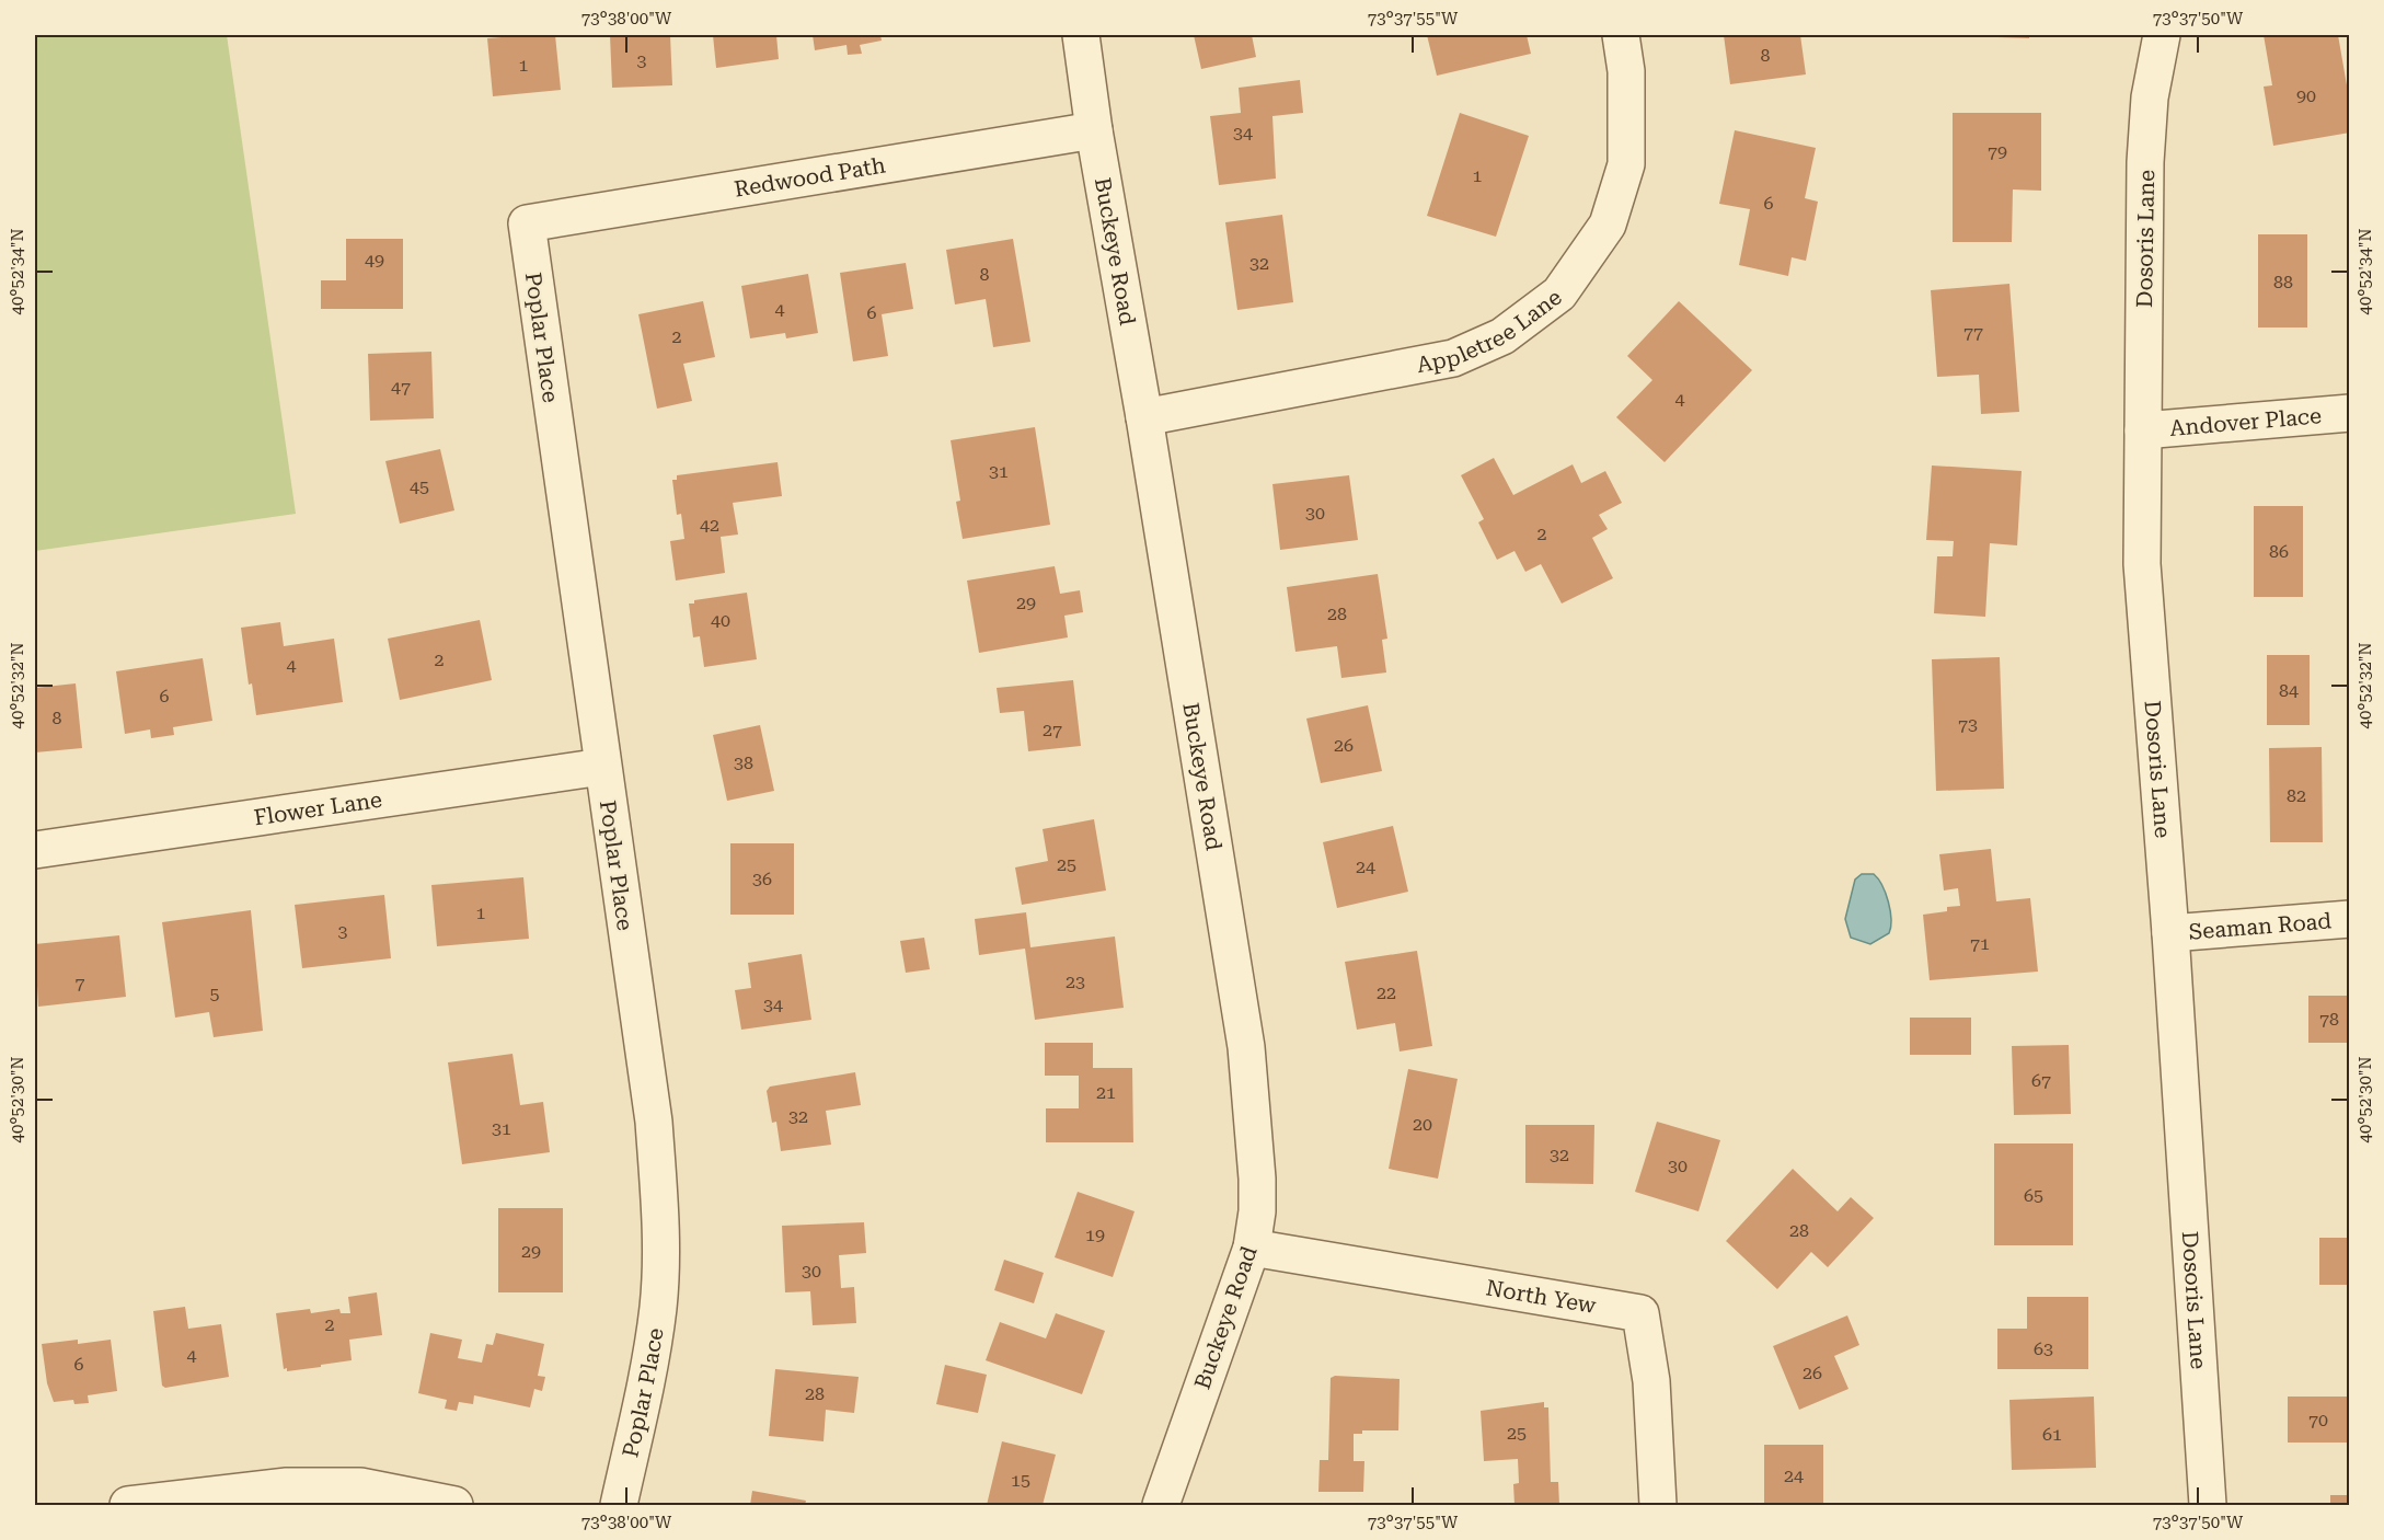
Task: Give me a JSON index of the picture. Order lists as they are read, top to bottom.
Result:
{
  "streets": {
    "street": [
      "Redwood Path",
      "Dosoris Lane",
      "Buckeye Road",
      "Appletree Lane",
      "Poplar Place",
      "Andover Place",
      "Flower Lane",
      "Seaman Road",
      "North Yew"
    ]
  },
  "crossings": [
    ["Redwood Path", "Buckeye Road"],
    ["Redwood Path", "Poplar Place"],
    ["Dosoris Lane", "Andover Place"],
    ["Dosoris Lane", "Seaman Road"],
    ["Buckeye Road", "Appletree Lane"],
    ["Buckeye Road", "North Yew"],
    ["Poplar Place", "Flower Lane"]
  ],
  "house_numbers": [
    "8",
    "3",
    "1",
    "90",
    "34",
    "79",
    "1",
    "6",
    "49",
    "32",
    "8",
    "88",
    "4",
    "6",
    "77",
    "2",
    "47",
    "4",
    "31",
    "45",
    "30",
    "42",
    "2",
    "86",
    "29",
    "28",
    "40",
    "2",
    "4",
    "84",
    "6",
    "8",
    "73",
    "27",
    "26",
    "38",
    "82",
    "25",
    "24",
    "36",
    "1",
    "3",
    "71",
    "23",
    "7",
    "22",
    "5",
    "34",
    "78",
    "67",
    "21",
    "32",
    "20",
    "31",
    "32",
    "30",
    "65",
    "28",
    "19",
    "29",
    "30",
    "2",
    "63",
    "4",
    "6",
    "26",
    "28",
    "70",
    "25",
    "61",
    "24",
    "15"
  ],
  "coordinates": [
    "73°38'00\"W",
    "73°37'55\"W",
    "73°37'50\"W",
    "40°52'34\"N",
    "40°52'32\"N",
    "40°52'30\"N"
  ]
}
